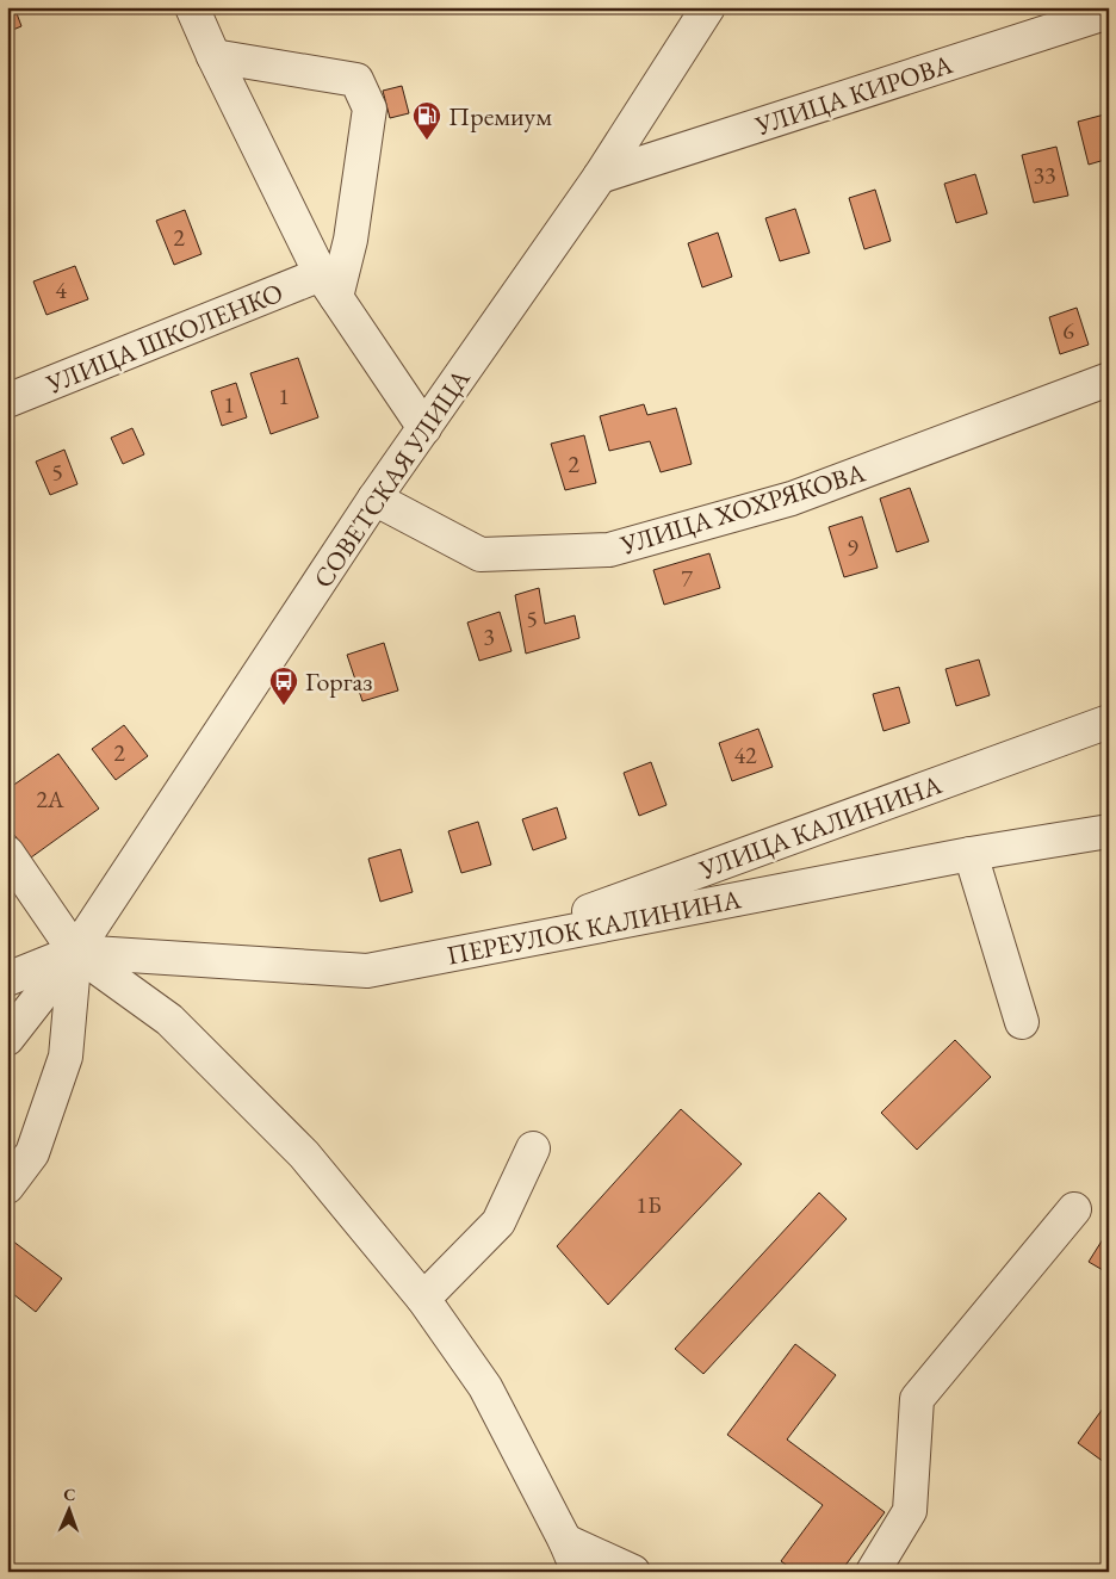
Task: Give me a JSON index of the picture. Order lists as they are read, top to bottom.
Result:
{
  "streets": {
    "street": [
      "УЛИЦА КИРОВА",
      "УЛИЦА ШКОЛЕНКО",
      "СОВЕТСКАЯ УЛИЦА",
      "УЛИЦА ХОХРЯКОВА",
      "УЛИЦА КАЛИНИНА",
      "ПЕРЕУЛОК КАЛИНИНА"
    ]
  },
  "crossings": [
    ["УЛИЦА КИРОВА", "СОВЕТСКАЯ УЛИЦА"],
    ["СОВЕТСКАЯ УЛИЦА", "УЛИЦА ХОХРЯКОВА"],
    ["СОВЕТСКАЯ УЛИЦА", "ПЕРЕУЛОК КАЛИНИНА"],
    ["УЛИЦА КАЛИНИНА", "ПЕРЕУЛОК КАЛИНИНА"]
  ],
  "places": {
    "fuel station": ["Премиум"],
    "bus stop": ["Горгаз"]
  },
  "house_numbers": [
    "33",
    "2",
    "4",
    "6",
    "1",
    "1",
    "2",
    "5",
    "9",
    "7",
    "5",
    "3",
    "2",
    "42",
    "2А",
    "1Б"
  ],
  "north": "top"
}
